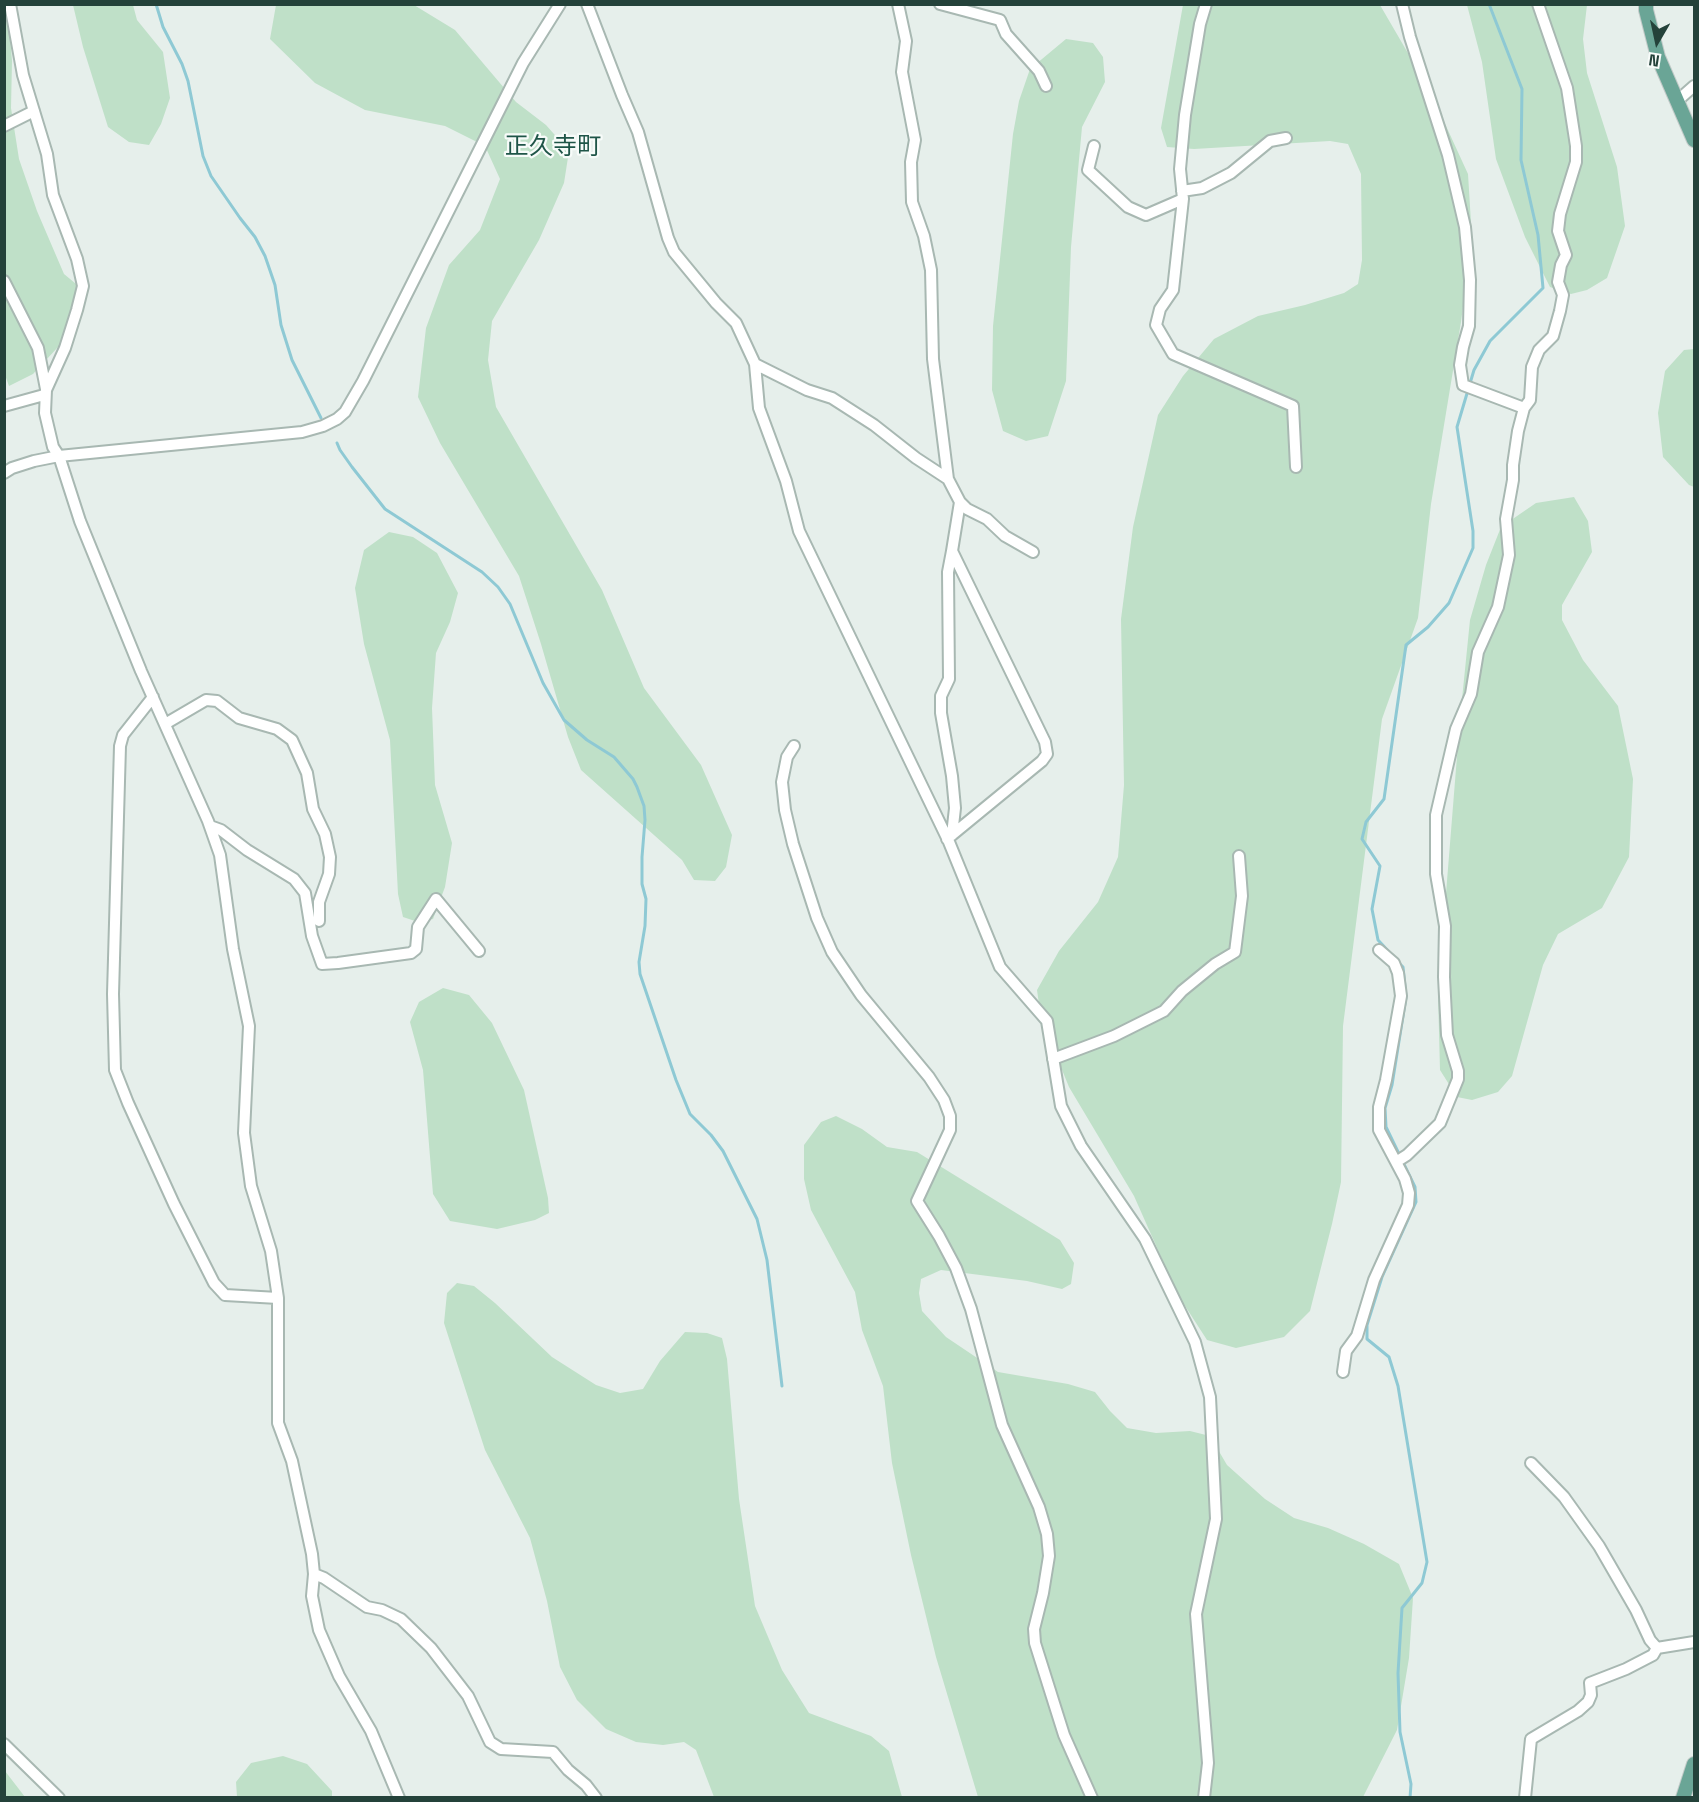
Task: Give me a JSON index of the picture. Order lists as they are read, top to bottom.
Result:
{
  "districts": ["正久寺町"],
  "north": "bottom"
}
